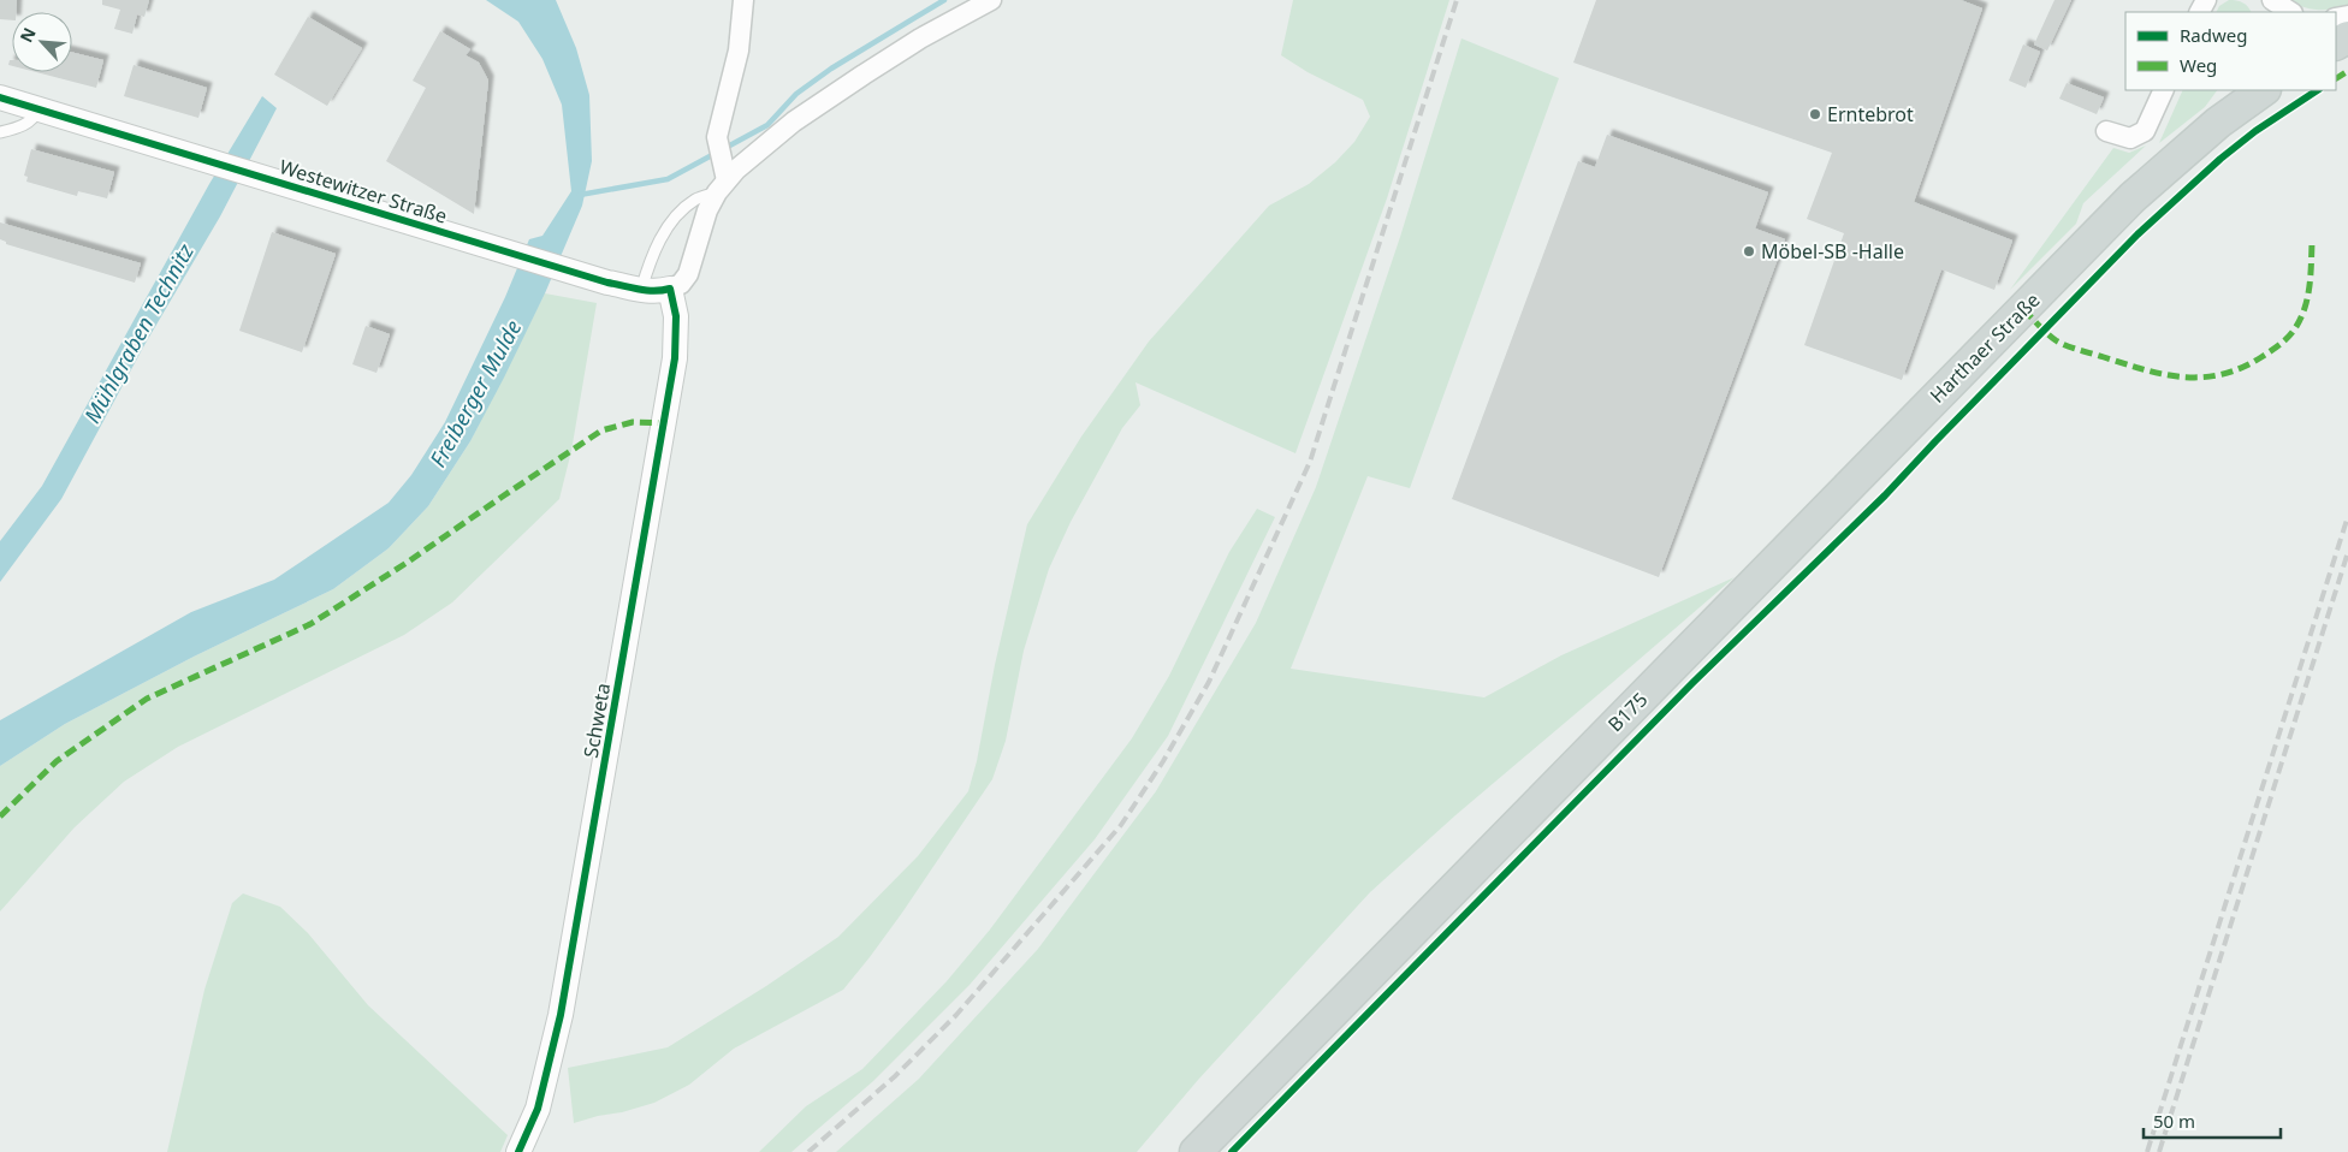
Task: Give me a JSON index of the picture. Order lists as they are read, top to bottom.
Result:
{
  "streets": {
    "main road": ["Harthaer Straße", "B175"],
    "street": ["Westewitzer Straße", "Schweta"]
  },
  "crossings": [
    ["Westewitzer Straße", "Schweta"],
    ["Harthaer Straße", "B175"]
  ],
  "water": ["Mühlgraben Technitz", "Freiberger Mulde"],
  "places": ["Erntebrot", "Möbel-SB -Halle"],
  "legend": ["Radweg", "Weg"],
  "scale_bar": "50 m",
  "north": "top left"
}
